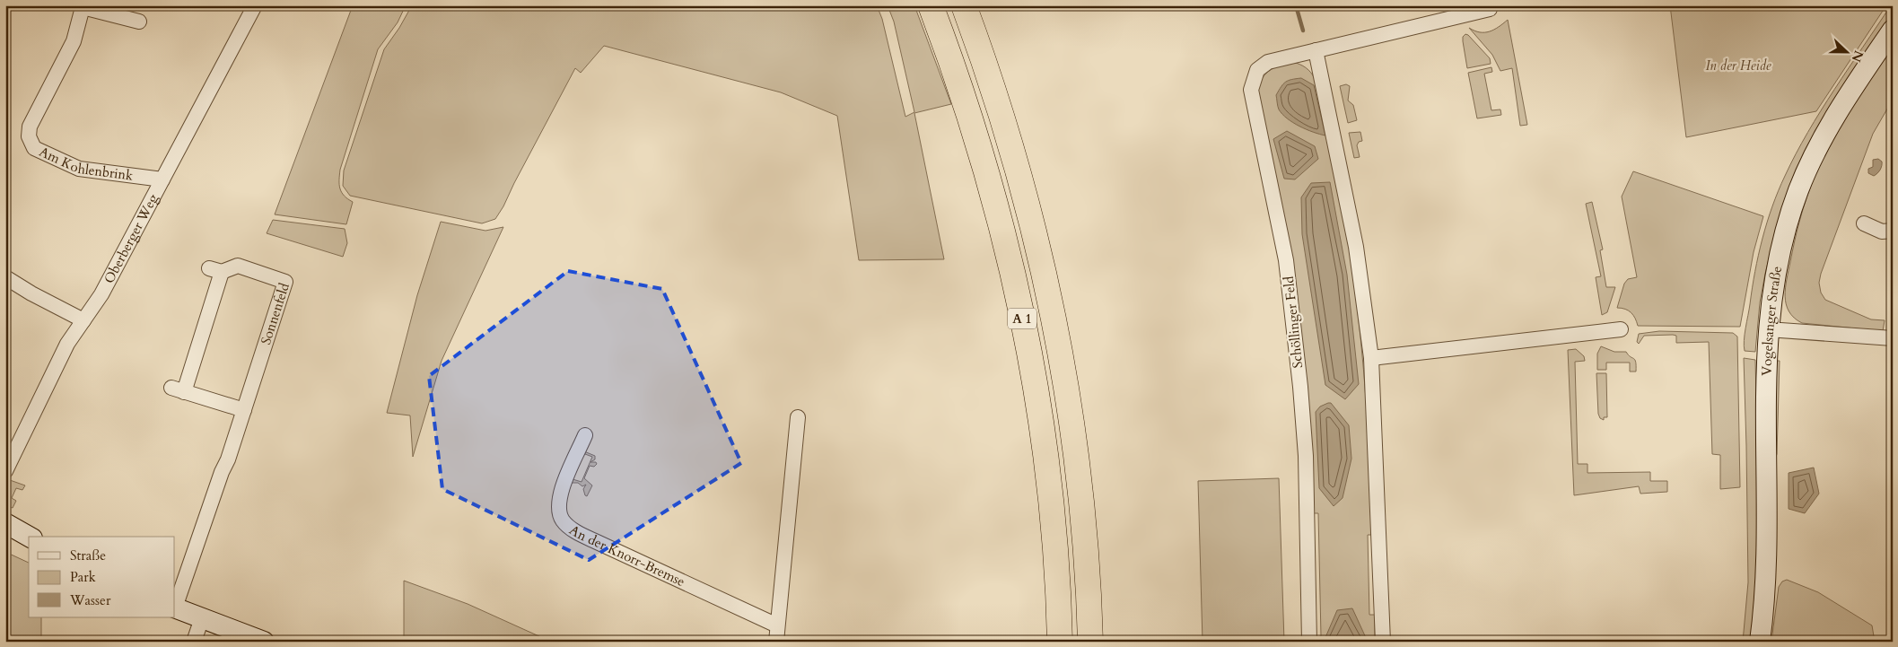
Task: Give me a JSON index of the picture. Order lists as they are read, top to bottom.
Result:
{
  "streets": {
    "highway": ["A 1"],
    "main road": ["Vogelsanger Straße"],
    "street": [
      "Am Kohlenbrink",
      "Oberberger Weg",
      "Sonnenfeld",
      "Schöllinger Feld",
      "An der Knorr-Bremse"
    ]
  },
  "crossings": [
    ["Am Kohlenbrink", "Oberberger Weg"]
  ],
  "parks": ["In der Heide"],
  "legend": ["Straße", "Park", "Wasser"],
  "north": "right"
}
